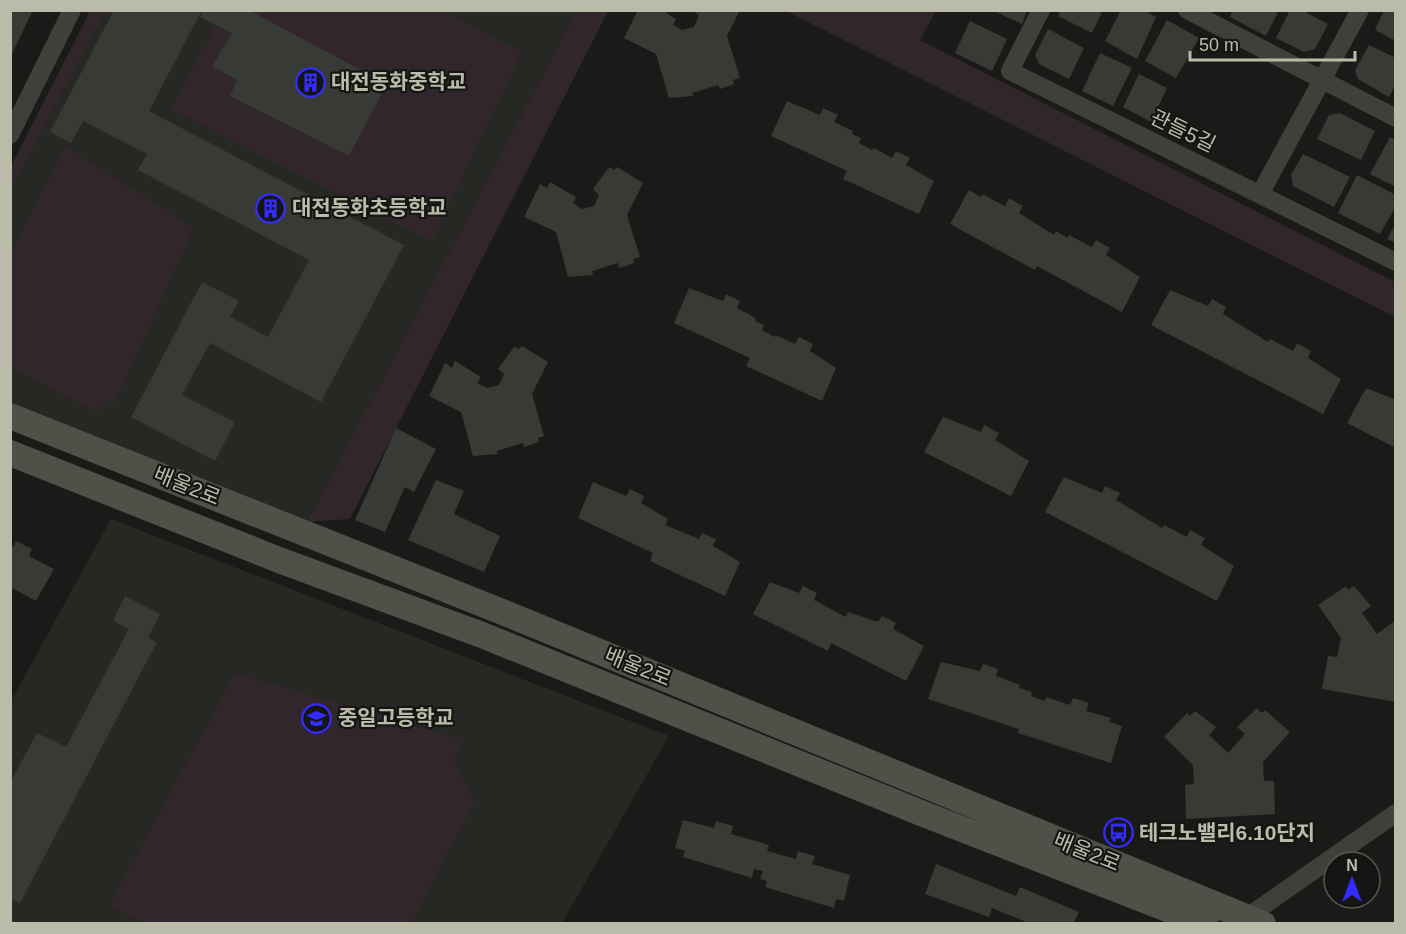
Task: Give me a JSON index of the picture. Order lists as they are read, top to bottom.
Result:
{
  "streets": {
    "main road": ["배울2로"],
    "street": ["관들5길"]
  },
  "places": {
    "building": ["대전동화중학교", "대전동화초등학교"],
    "school or university": ["중일고등학교"],
    "bus stop": ["테크노밸리6.10단지"]
  },
  "scale_bar": "50 m",
  "north": "top"
}
